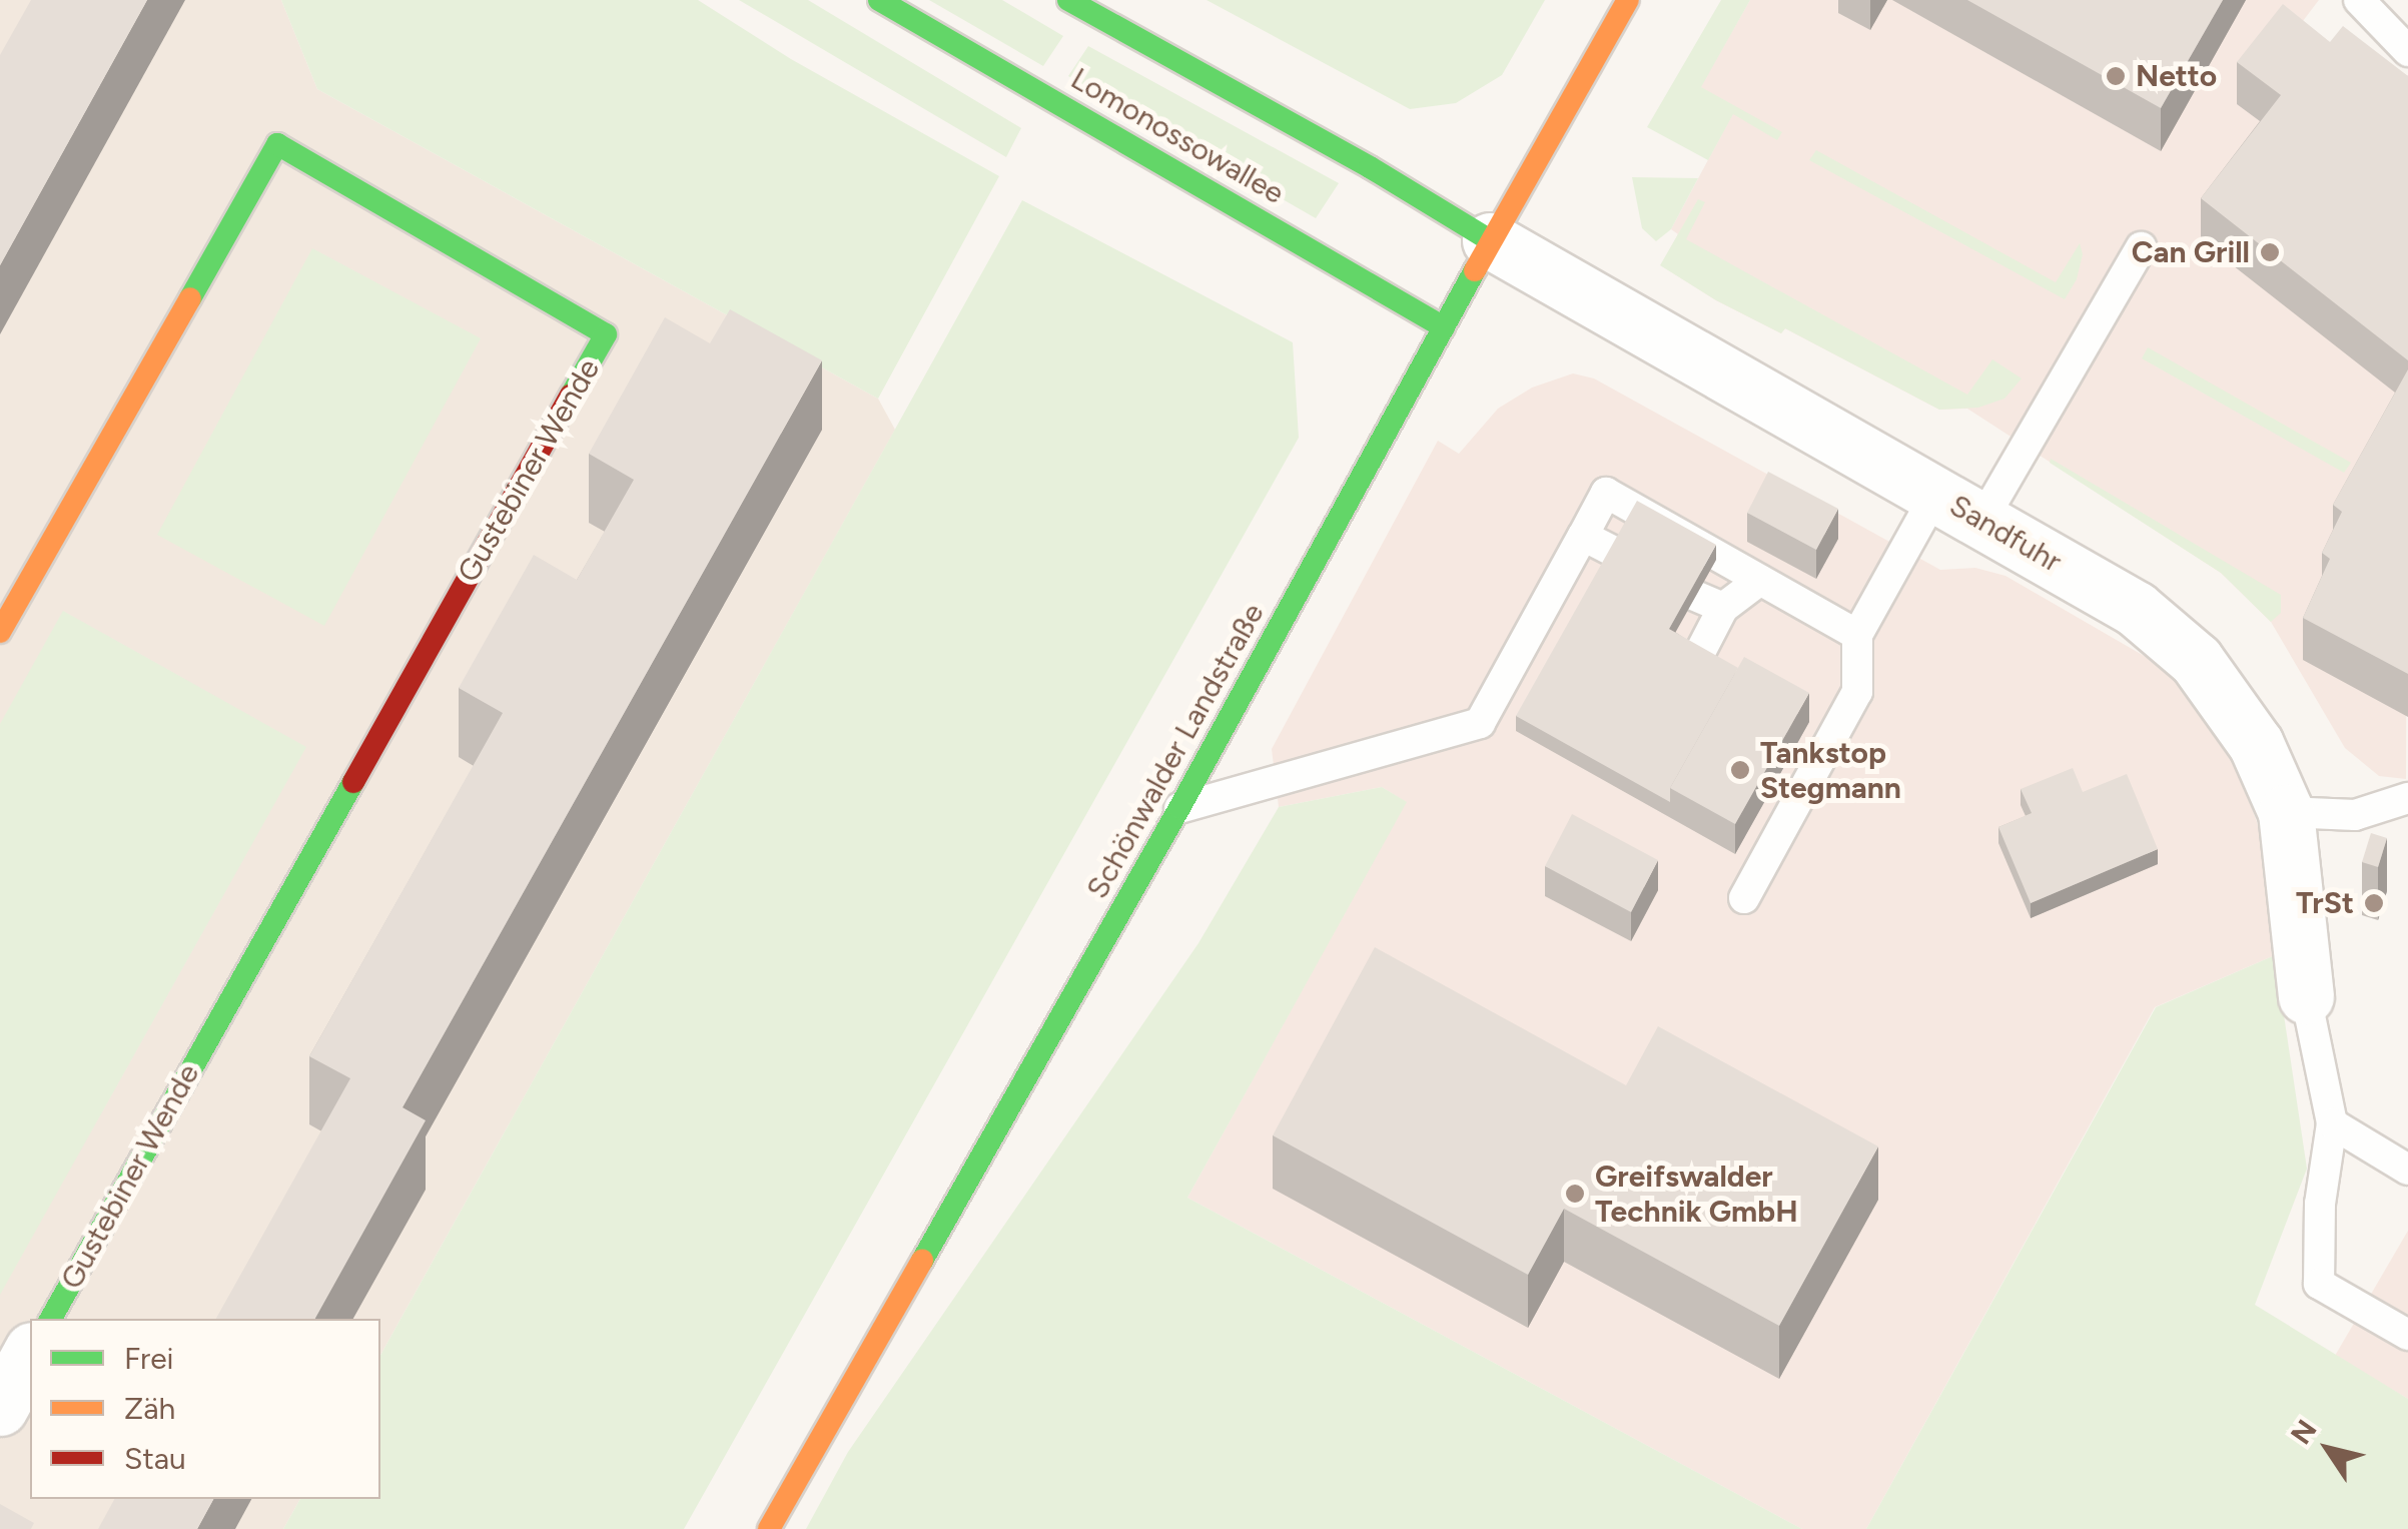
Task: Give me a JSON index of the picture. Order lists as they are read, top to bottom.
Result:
{
  "streets": {
    "street": [
      "Lomonossowallee",
      "Gustebiner Wende",
      "Sandfuhr",
      "Schönwalder Landstraße"
    ]
  },
  "crossings": [
    ["Lomonossowallee", "Schönwalder Landstraße"],
    ["Sandfuhr", "Schönwalder Landstraße"]
  ],
  "places": [
    "Netto",
    "Can Grill",
    "Tankstop Stegmann",
    "TrSt",
    "Greifswalder Technik GmbH"
  ],
  "legend": ["Frei", "Zäh", "Stau"],
  "north": "top left"
}
